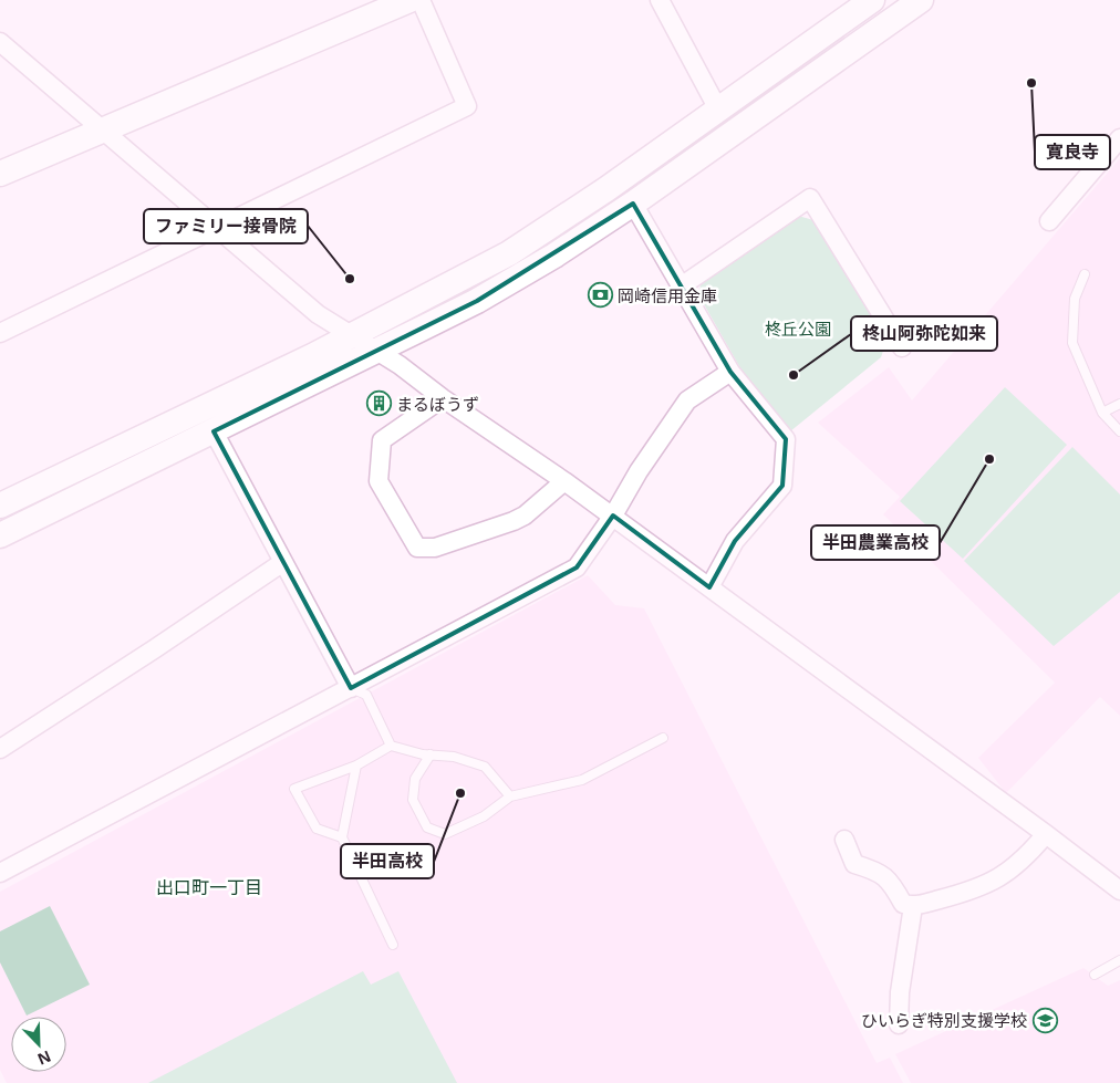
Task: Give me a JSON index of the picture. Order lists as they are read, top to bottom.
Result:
{
  "districts": ["出口町一丁目"],
  "parks": ["柊丘公園"],
  "places": {
    "other": [
      "寛良寺",
      "ファミリー接骨院",
      "柊山阿弥陀如来",
      "半田農業高校",
      "半田高校"
    ],
    "bank": ["岡崎信用金庫"],
    "building": ["まるぼうず"],
    "school or university": ["ひいらぎ特別支援学校"]
  },
  "north": "bottom right"
}
